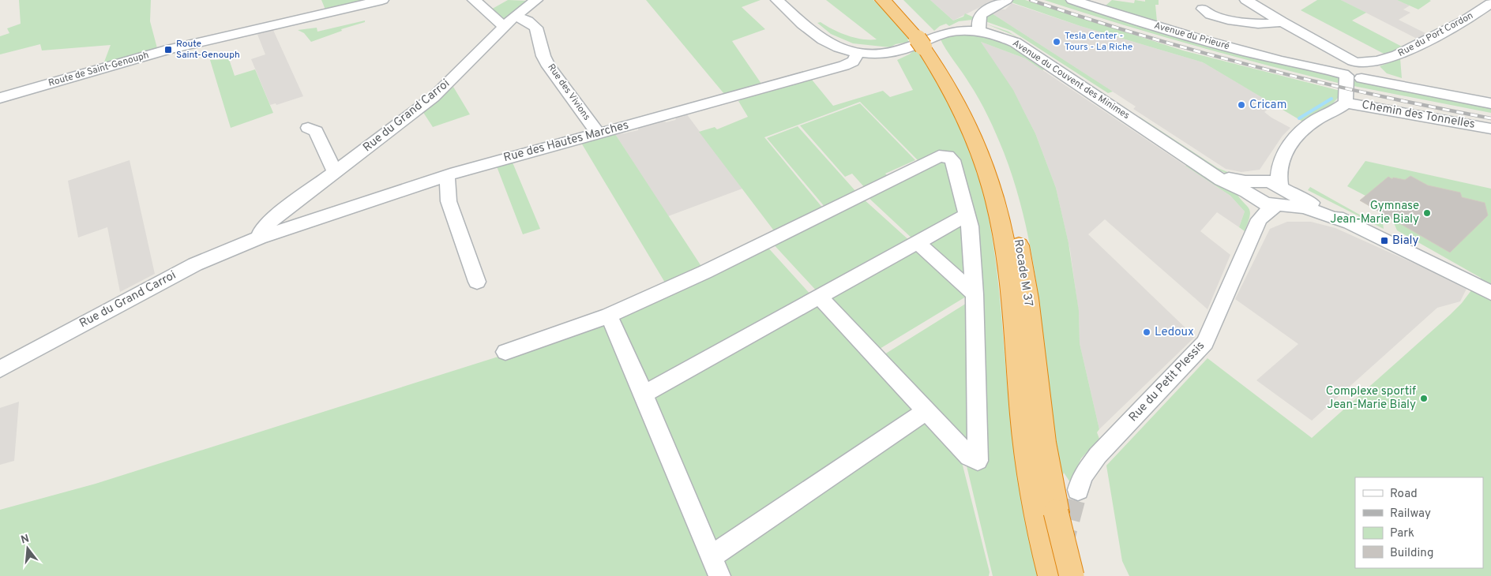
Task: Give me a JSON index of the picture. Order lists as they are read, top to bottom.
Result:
{
  "streets": {
    "highway": ["Rocade M 37"],
    "street": [
      "Rue du Port Cordon",
      "Avenue du Prieuré",
      "Route de Saint-Genouph",
      "Avenue du Couvent des Minimes",
      "Rue des Vivions",
      "Chemin des Tonnelles",
      "Rue du Grand Carroi",
      "Rue des Hautes Marches",
      "Rue du Petit Plessis"
    ]
  },
  "crossings": [
    ["Avenue du Couvent des Minimes", "Rue des Hautes Marches"],
    ["Avenue du Couvent des Minimes", "Rue du Petit Plessis"],
    ["Rue des Vivions", "Rue du Grand Carroi"],
    ["Rue des Vivions", "Rue des Hautes Marches"],
    ["Rue du Grand Carroi", "Rue des Hautes Marches"]
  ],
  "places": {
    "other": [
      "Tesla Center - Tours - La Riche",
      "Cricam",
      "Gymnase Jean-Marie Bialy",
      "Ledoux",
      "Complexe sportif Jean-Marie Bialy"
    ],
    "transit": ["Route Saint-Genouph", "Bialy"]
  },
  "legend": [
    "Road",
    "Railway",
    "Park",
    "Building"
  ],
  "north": "top"
}
